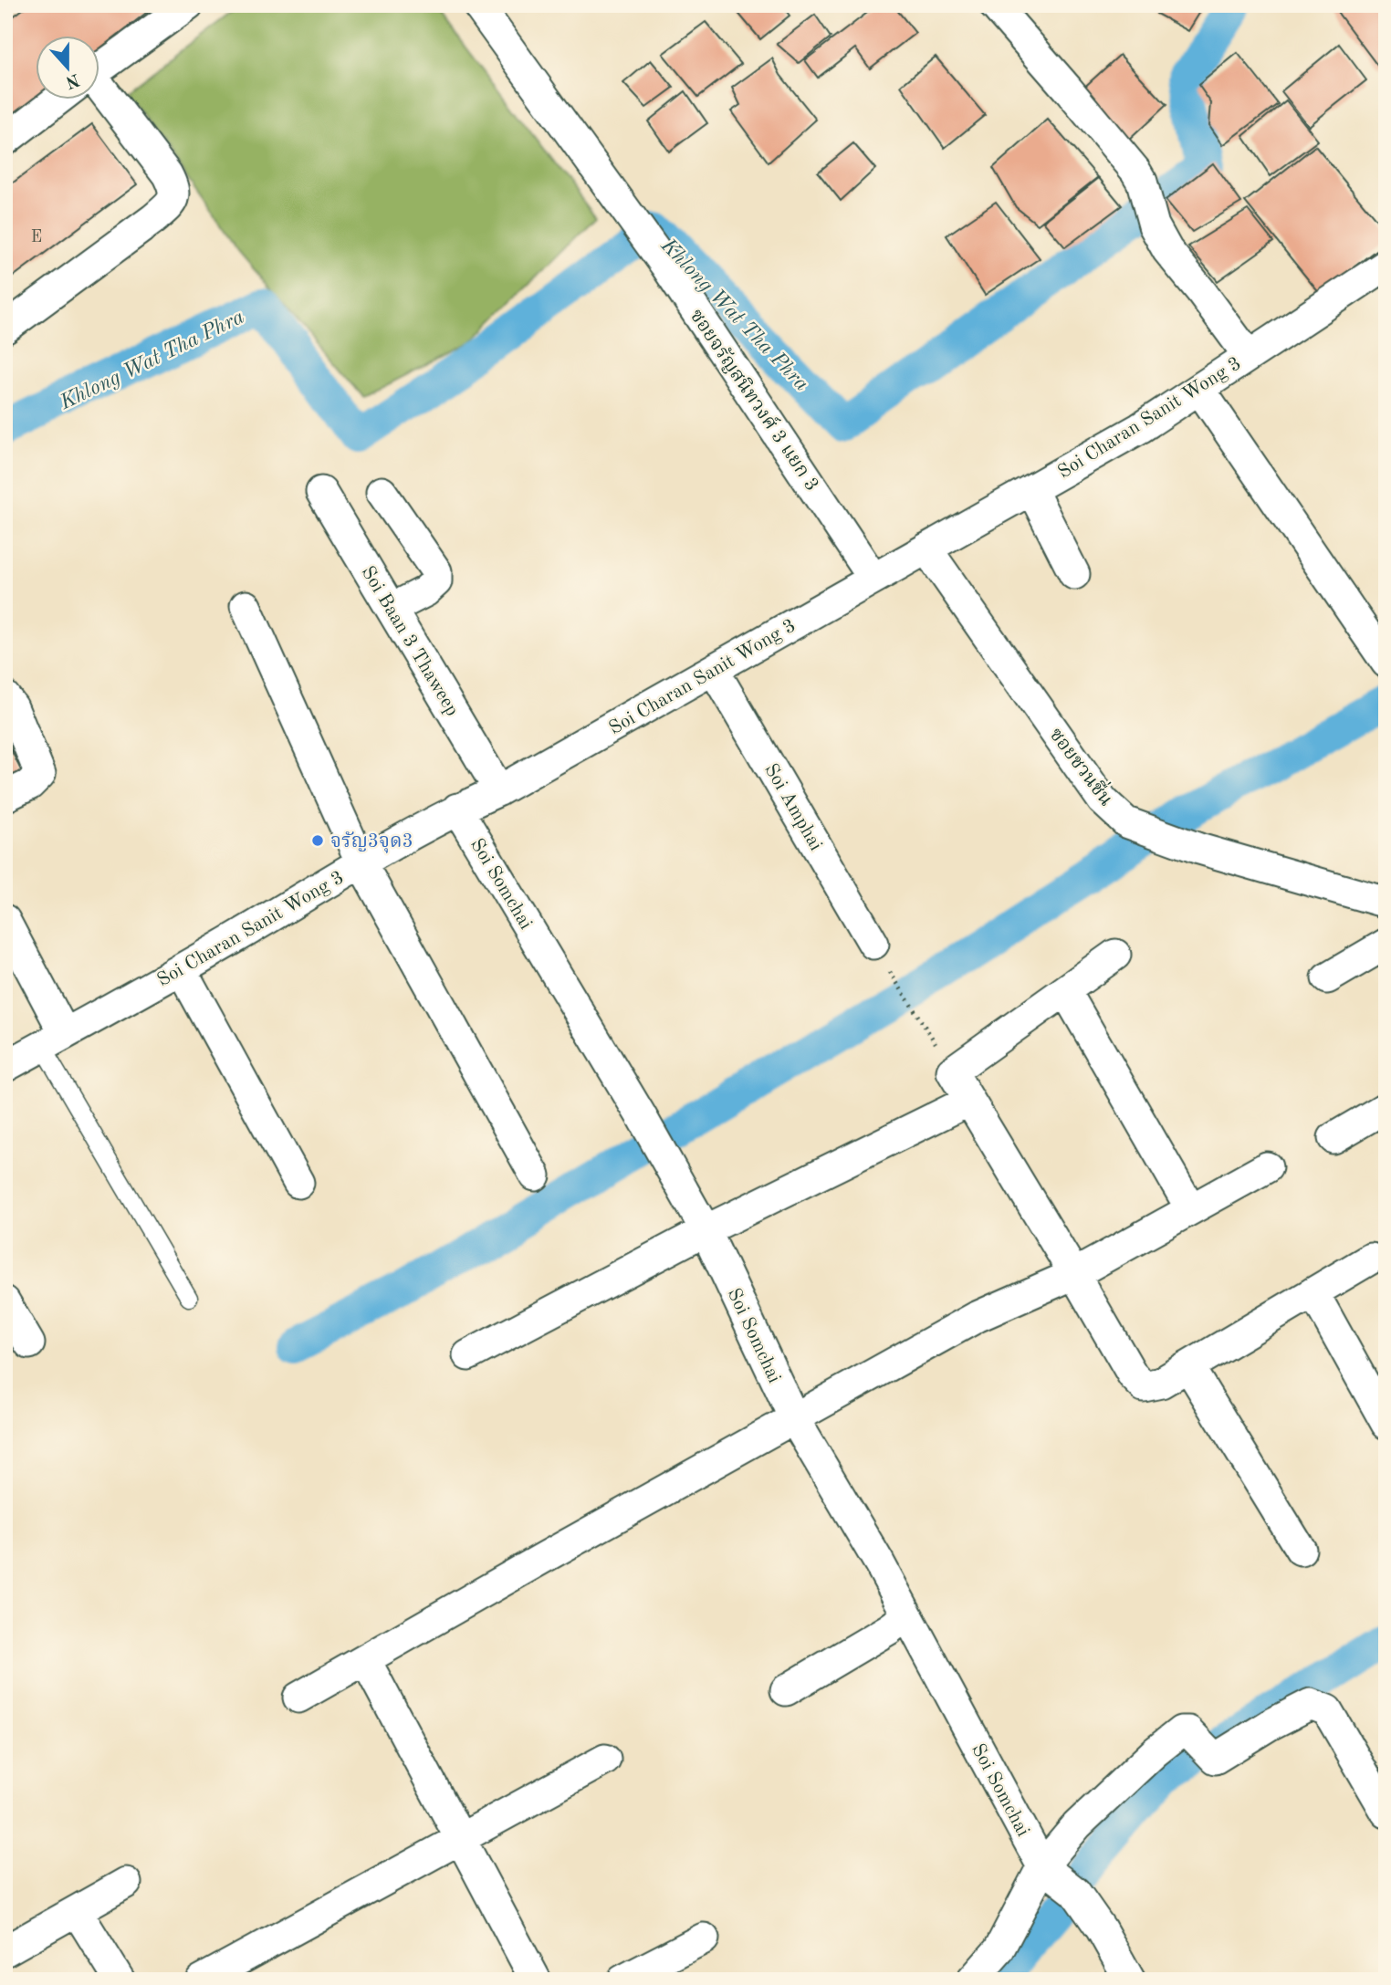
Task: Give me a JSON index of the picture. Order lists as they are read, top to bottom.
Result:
{
  "streets": {
    "street": [
      "ซอยจรัญสนิทวงศ์ 3 แยก 3",
      "Soi Charan Sanit Wong 3",
      "Soi Baan 3 Thaweep",
      "ซอยชวนชื่น",
      "Soi Amphai",
      "Soi Somchai"
    ]
  },
  "crossings": [
    ["ซอยจรัญสนิทวงศ์ 3 แยก 3", "Soi Charan Sanit Wong 3"],
    ["Soi Charan Sanit Wong 3", "Soi Baan 3 Thaweep"],
    ["Soi Charan Sanit Wong 3", "ซอยชวนชื่น"],
    ["Soi Charan Sanit Wong 3", "Soi Amphai"],
    ["Soi Charan Sanit Wong 3", "Soi Somchai"]
  ],
  "water": ["Khlong Wat Tha Phra"],
  "places": ["จรัญ3จุด3"],
  "house_numbers": ["E"],
  "north": "bottom"
}
